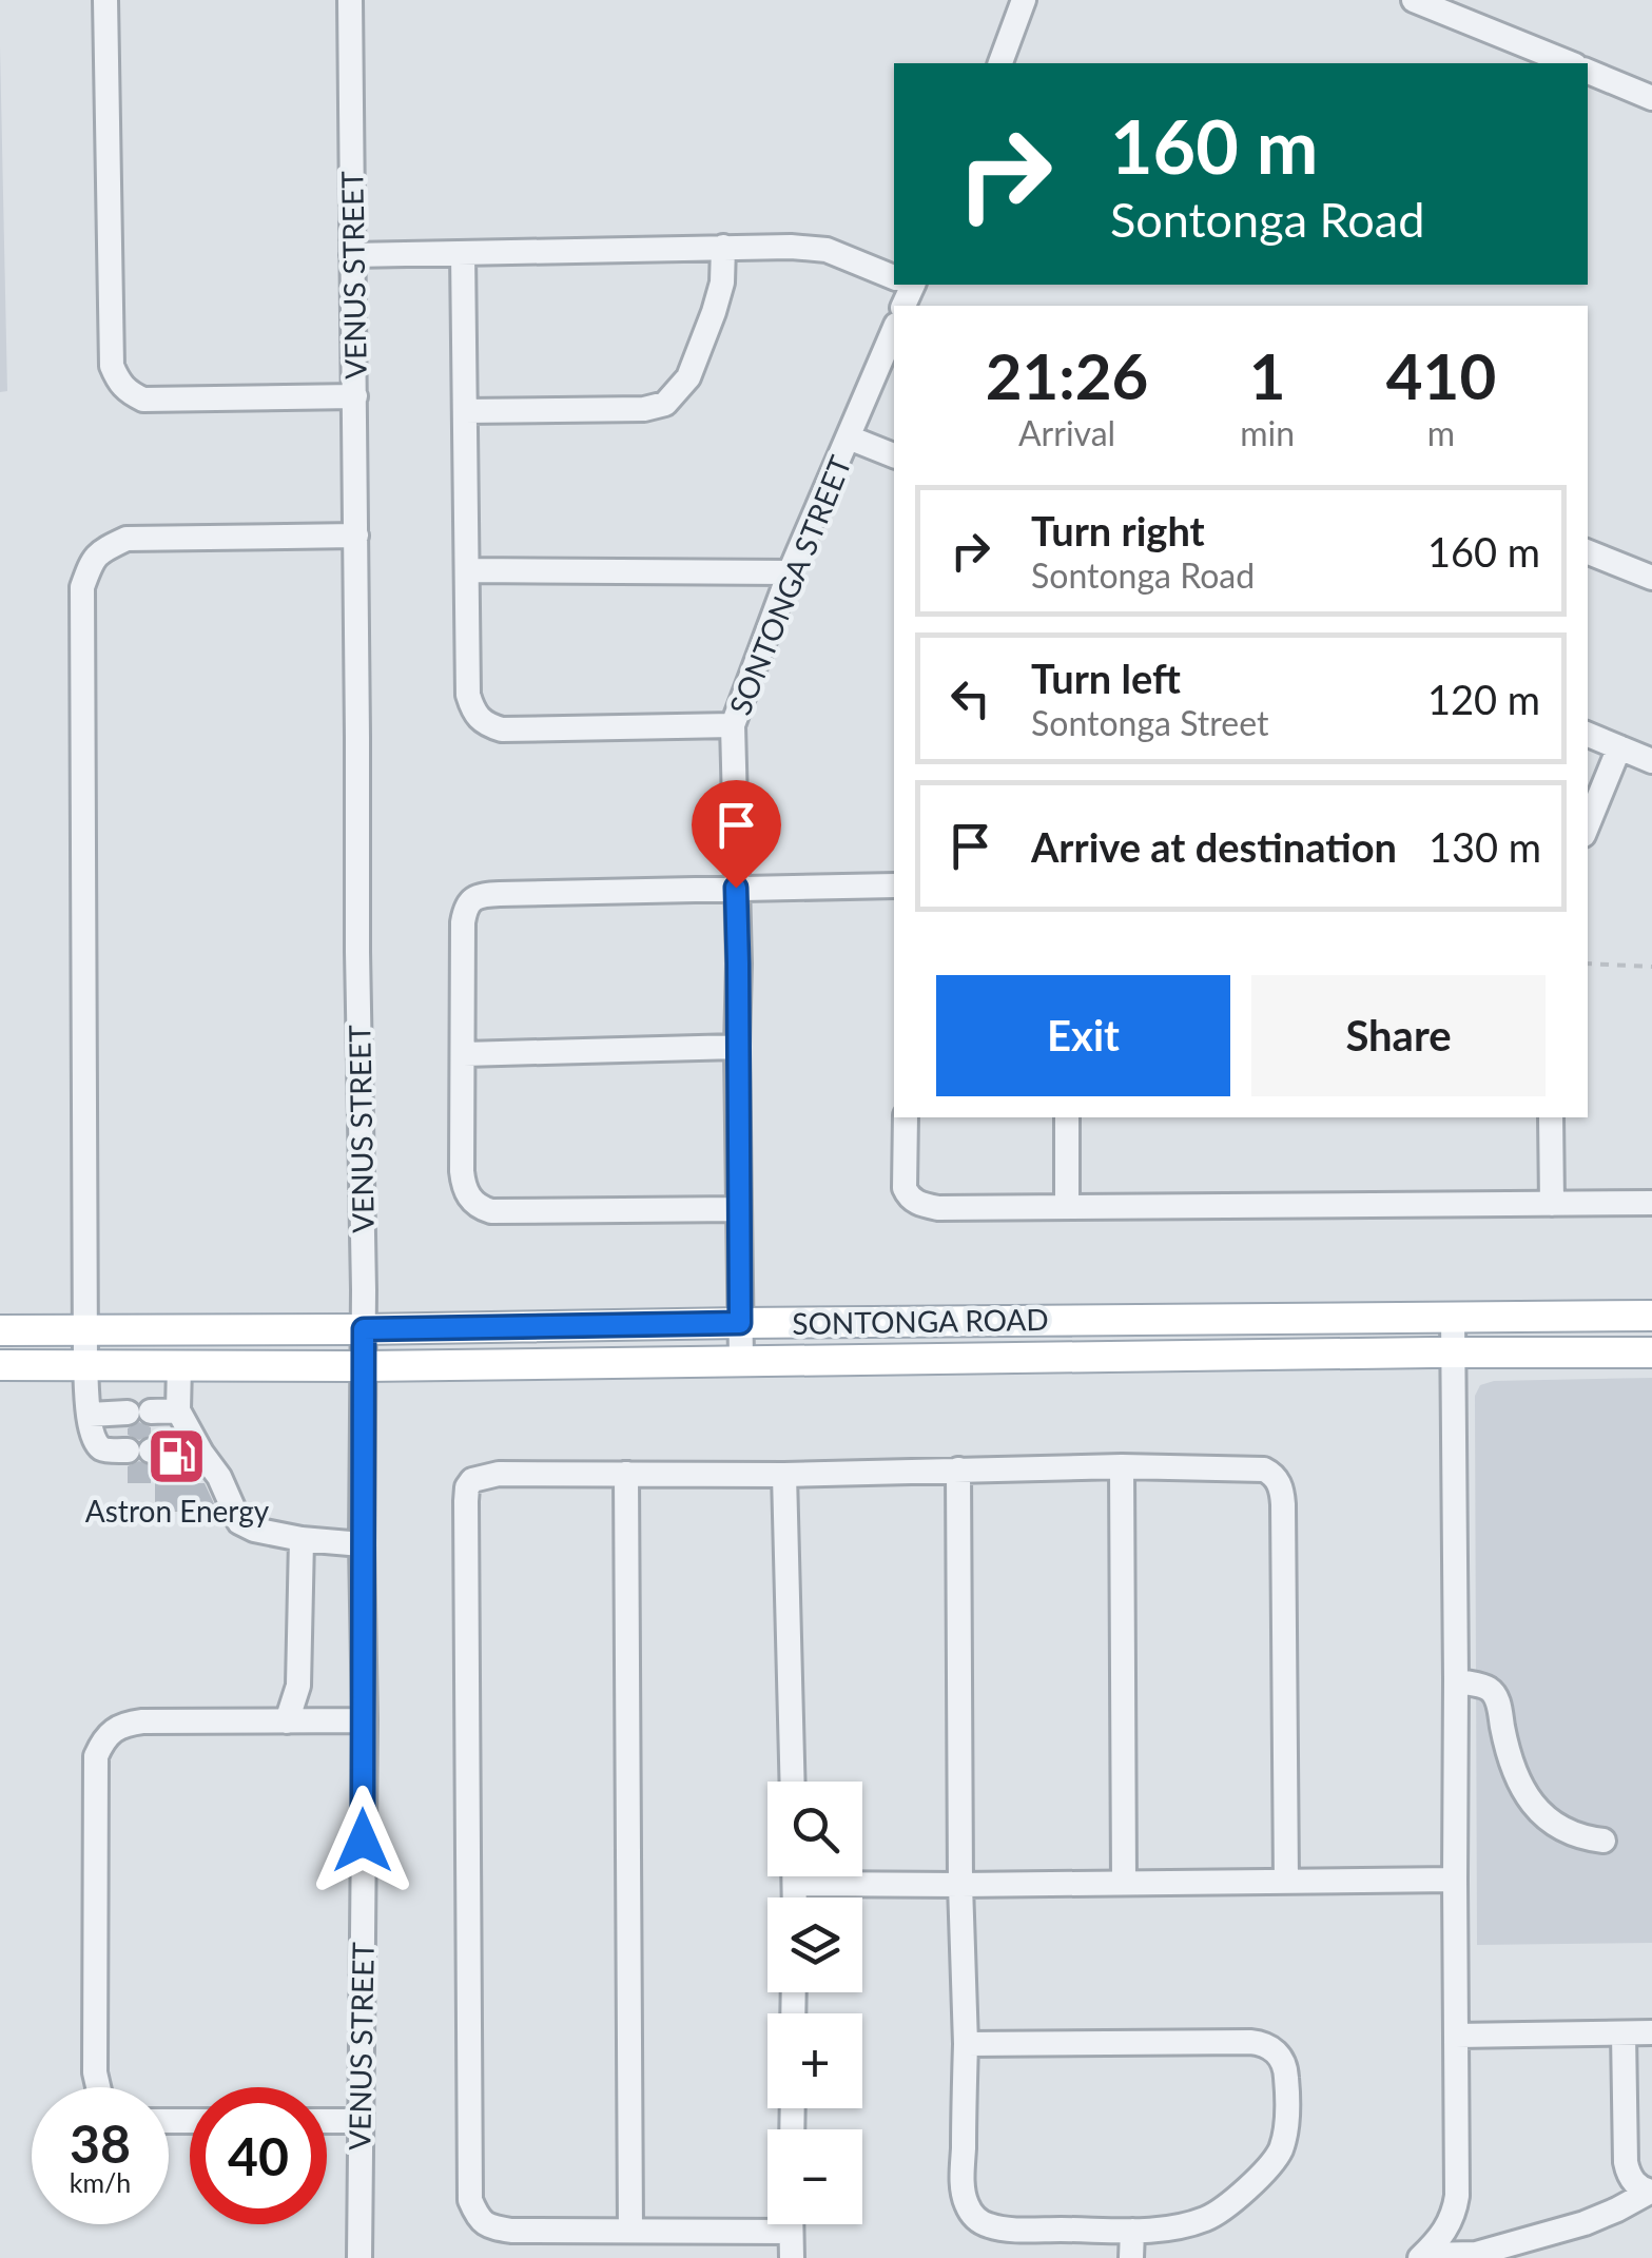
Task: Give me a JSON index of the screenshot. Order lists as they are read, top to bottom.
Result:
{
  "streets": {
    "main road": ["SONTONGA ROAD"],
    "street": ["VENUS STREET", "SONTONGA STREET"]
  },
  "crossings": [
    ["VENUS STREET", "SONTONGA ROAD"],
    ["SONTONGA STREET", "SONTONGA ROAD"]
  ],
  "places": {
    "fuel station": ["Astron Energy"]
  },
  "page": {
    "turn": ["160 m", "Sontonga Road"],
    "eta": [
      "21:26",
      "Arrival",
      "1",
      "min",
      "410",
      "m"
    ],
    "list": [
      {
        "name": "Turn right",
        "note": "Sontonga Road",
        "value": "160 m"
      },
      {
        "name": "Turn left",
        "note": "Sontonga Street",
        "value": "120 m"
      },
      {
        "name": "Arrive at destination",
        "value": "130 m"
      }
    ],
    "buttons": ["Exit", "Share"],
    "map_buttons": ["+", "−"],
    "speed": "38 km/h",
    "limit": "40"
  }
}
